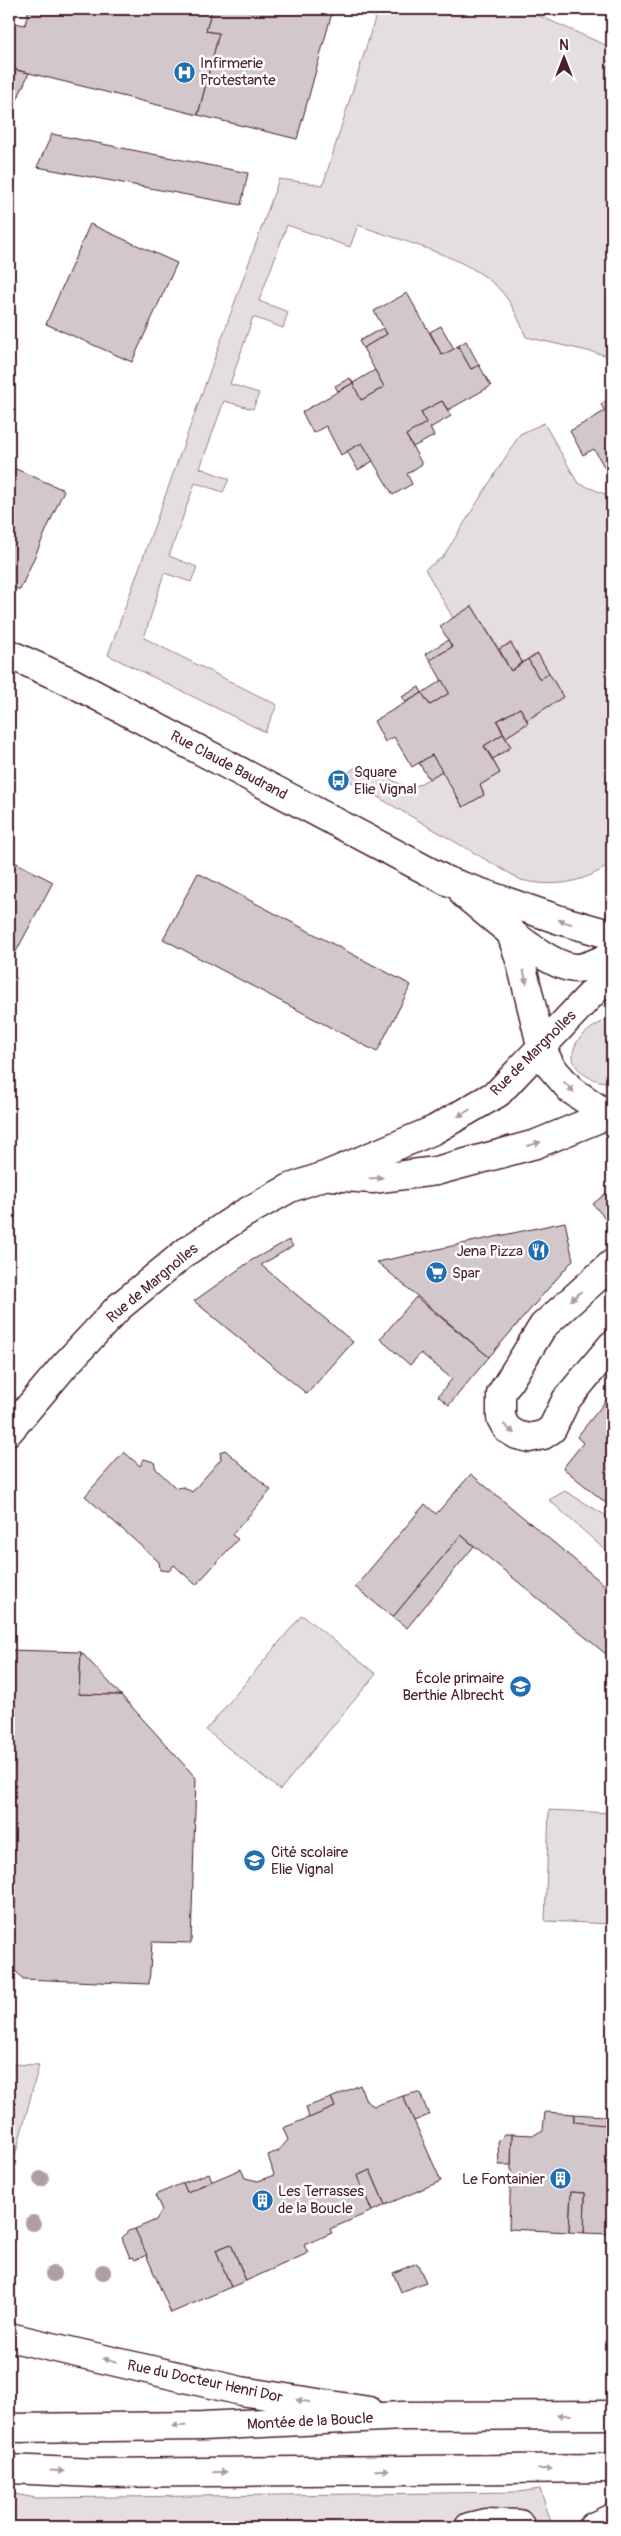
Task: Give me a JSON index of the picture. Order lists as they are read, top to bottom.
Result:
{
  "streets": {
    "street": [
      "Rue Claude Baudrand",
      "Rue de Margnolles",
      "Rue du Docteur Henri Dor",
      "Montée de la Boucle"
    ]
  },
  "crossings": [
    ["Rue du Docteur Henri Dor", "Montée de la Boucle"]
  ],
  "places": {
    "hospital": ["Infirmerie Protestante"],
    "bus stop": ["Square Elie Vignal"],
    "restaurant": ["Jena Pizza"],
    "supermarket": ["Spar"],
    "school or university": ["École primaire Berthie Albrecht", "Cité scolaire Elie Vignal"],
    "building": ["Le Fontainier", "Les Terrasses de la Boucle"]
  },
  "north": "top"
}
